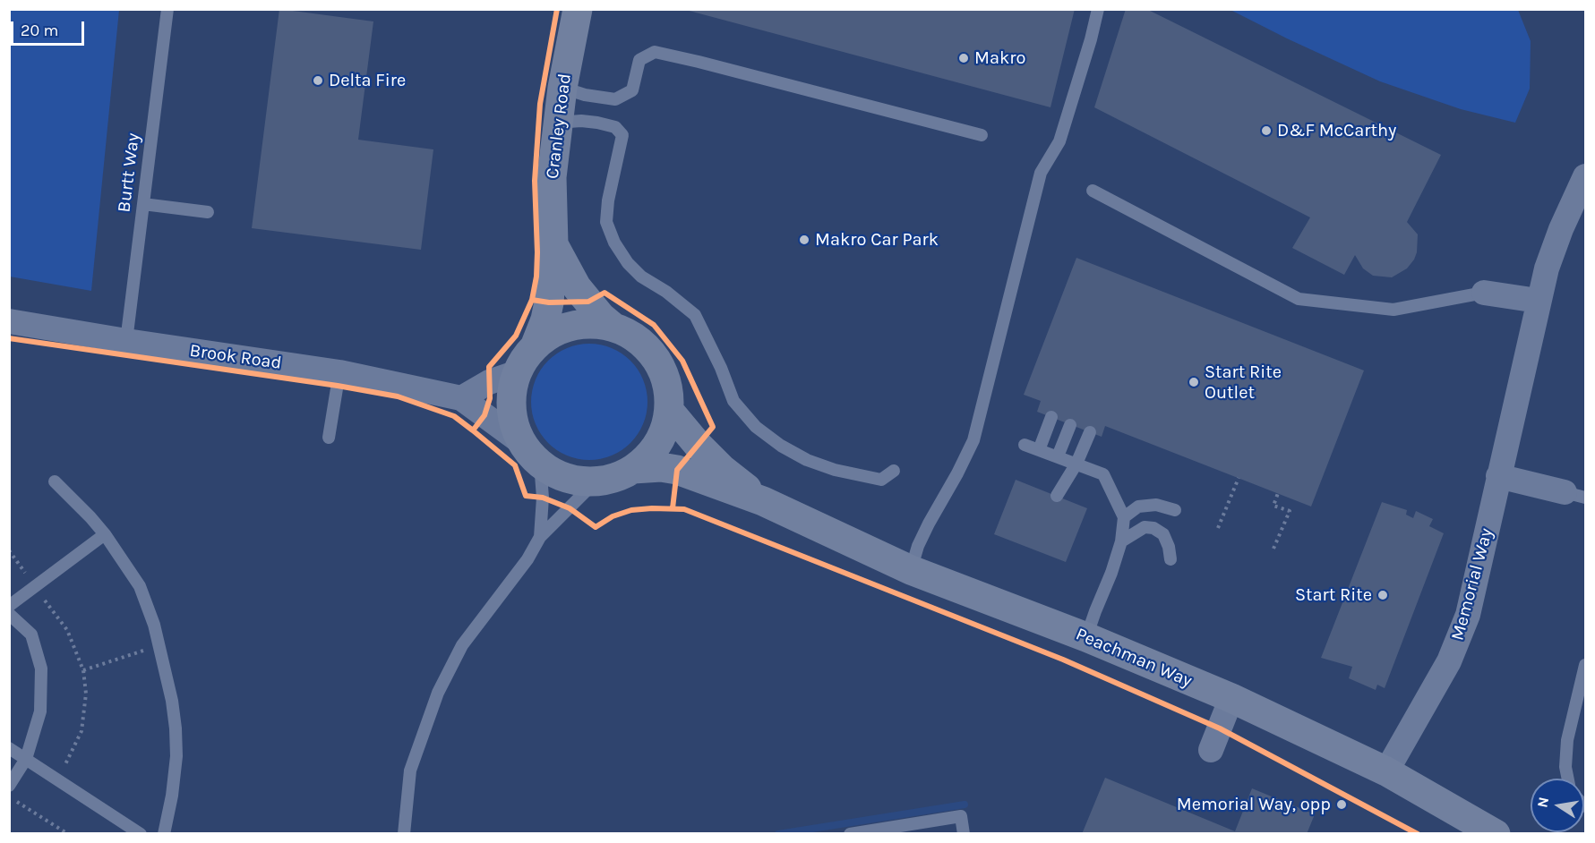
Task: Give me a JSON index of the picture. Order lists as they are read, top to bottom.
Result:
{
  "streets": {
    "street": [
      "Cranley Road",
      "Brook Road",
      "Memorial Way",
      "Peachman Way"
    ],
    "lane": ["Burtt Way"]
  },
  "crossings": [
    ["Cranley Road", "Brook Road"],
    ["Cranley Road", "Peachman Way"],
    ["Burtt Way", "Brook Road"],
    ["Brook Road", "Peachman Way"],
    ["Memorial Way", "Peachman Way"]
  ],
  "places": [
    "Makro",
    "Delta Fire",
    "D&F McCarthy",
    "Makro Car Park",
    "Start Rite Outlet",
    "Start Rite",
    "Memorial Way, opp"
  ],
  "scale_bar": "20 m",
  "north": "left"
}
